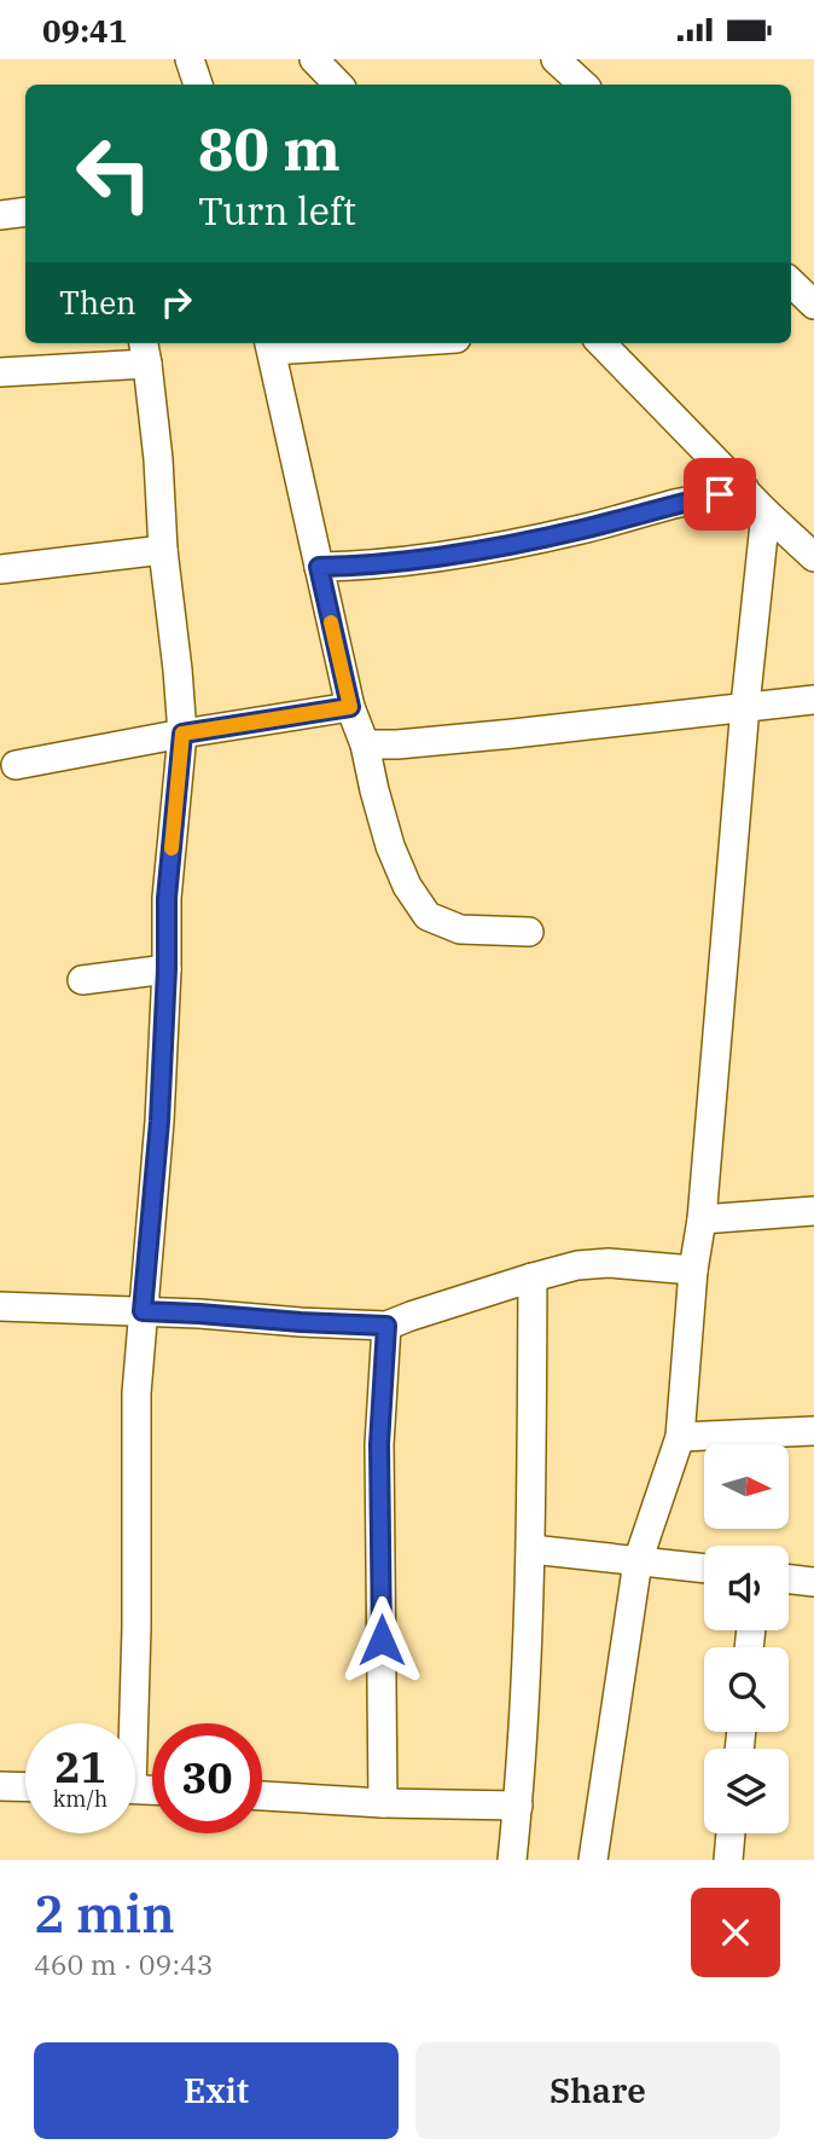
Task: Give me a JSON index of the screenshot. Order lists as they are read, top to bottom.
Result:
{
  "north": "right",
  "page": {
    "status": "09:41",
    "turn": ["80 m", "Turn left"],
    "then": "Then",
    "speed": "21 km/h",
    "limit": "30",
    "heading": ["2 min", "460 m · 09:43"],
    "buttons": ["Exit", "Share"]
  }
}
